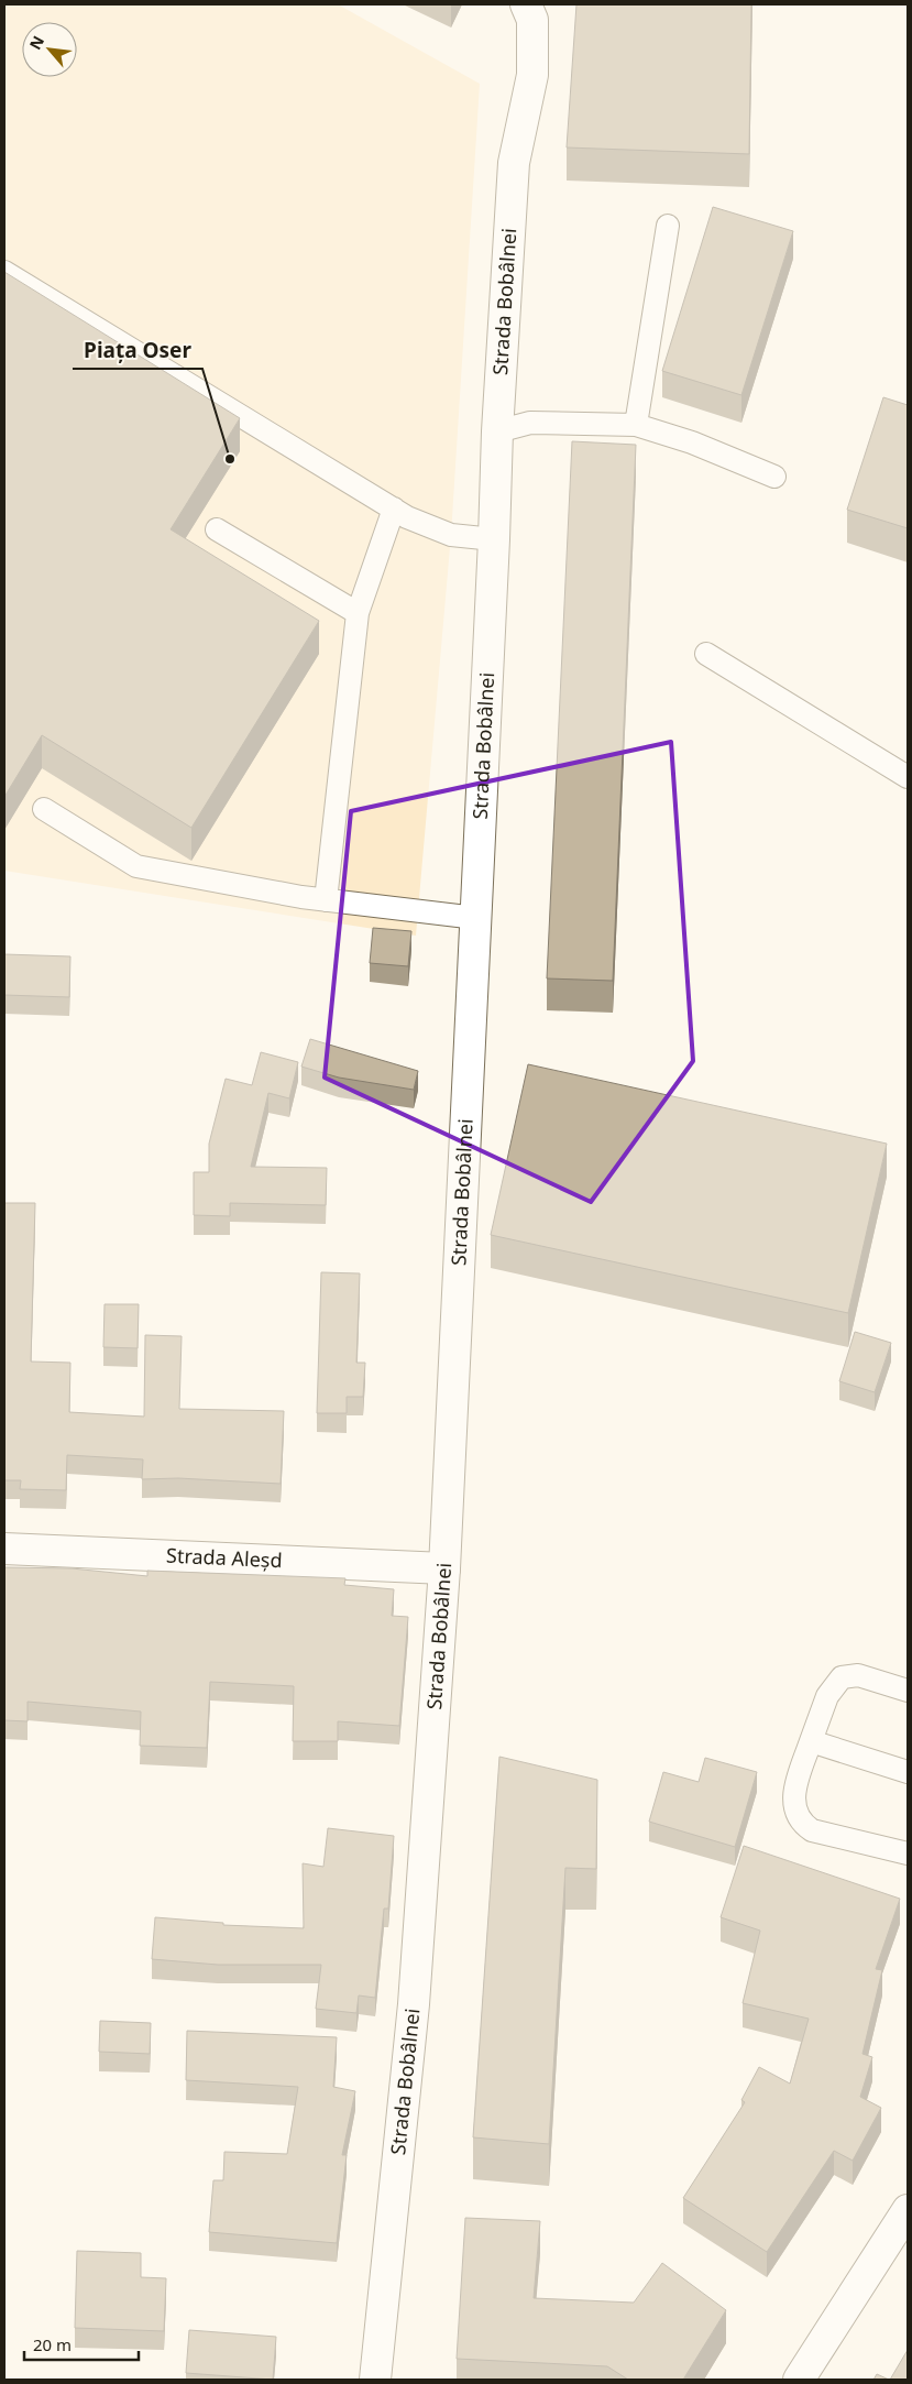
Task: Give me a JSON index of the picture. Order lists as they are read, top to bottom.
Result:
{
  "streets": {
    "street": ["Strada Bobâlnei", "Strada Aleșd"]
  },
  "crossings": [
    ["Strada Bobâlnei", "Strada Aleșd"]
  ],
  "places": ["Piața Oser"],
  "scale_bar": "20 m",
  "north": "top left"
}
